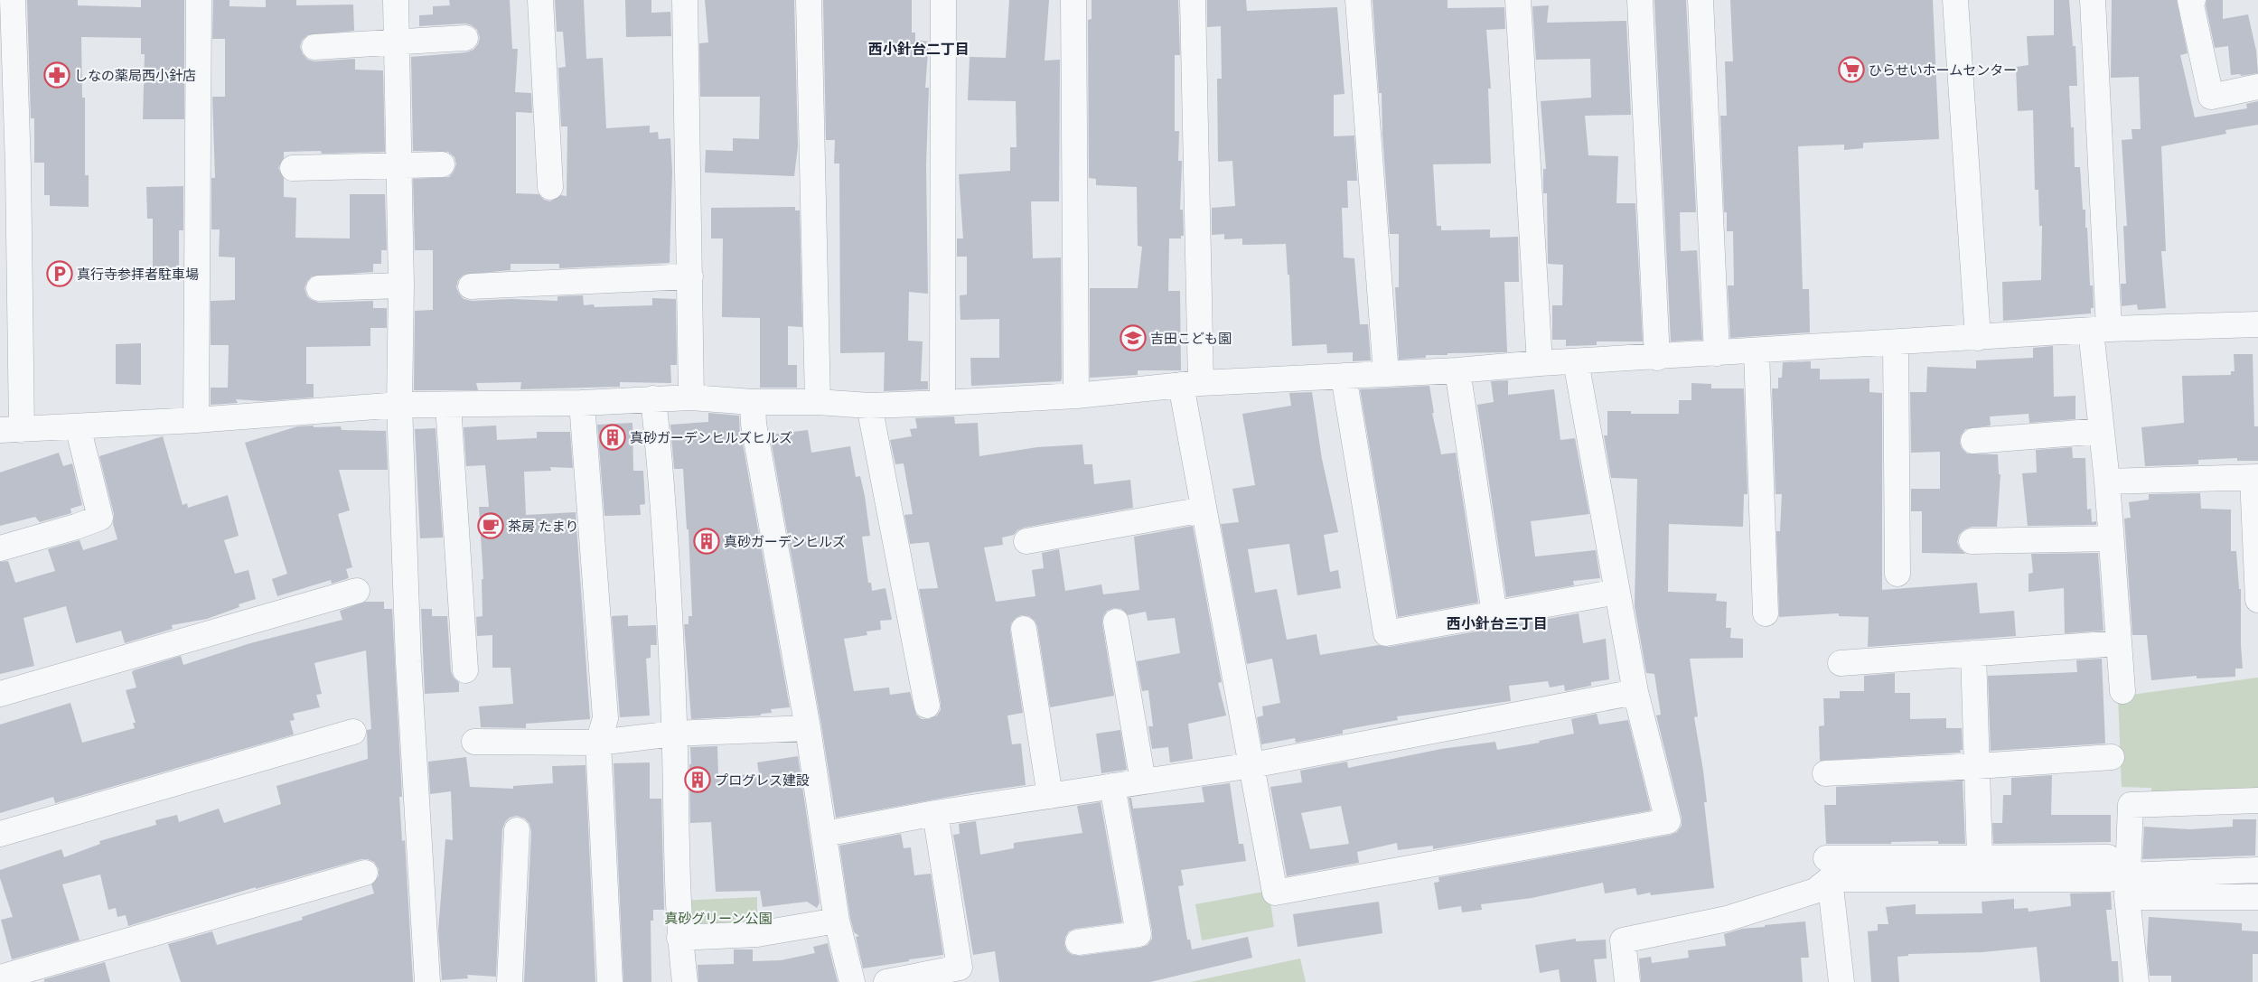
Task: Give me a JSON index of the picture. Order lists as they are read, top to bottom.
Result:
{
  "districts": ["西小針台二丁目", "西小針台三丁目"],
  "parks": ["真砂グリーン公園"],
  "places": {
    "supermarket": ["ひらせいホームセンター"],
    "pharmacy": ["しなの薬局西小針店"],
    "parking": ["真行寺参拝者駐車場"],
    "school or university": ["吉田こども園"],
    "building": ["真砂ガーデンヒルズヒルズ", "真砂ガーデンヒルズ", "プログレス建設"],
    "cafe": ["茶房 たまり"]
  }
}
